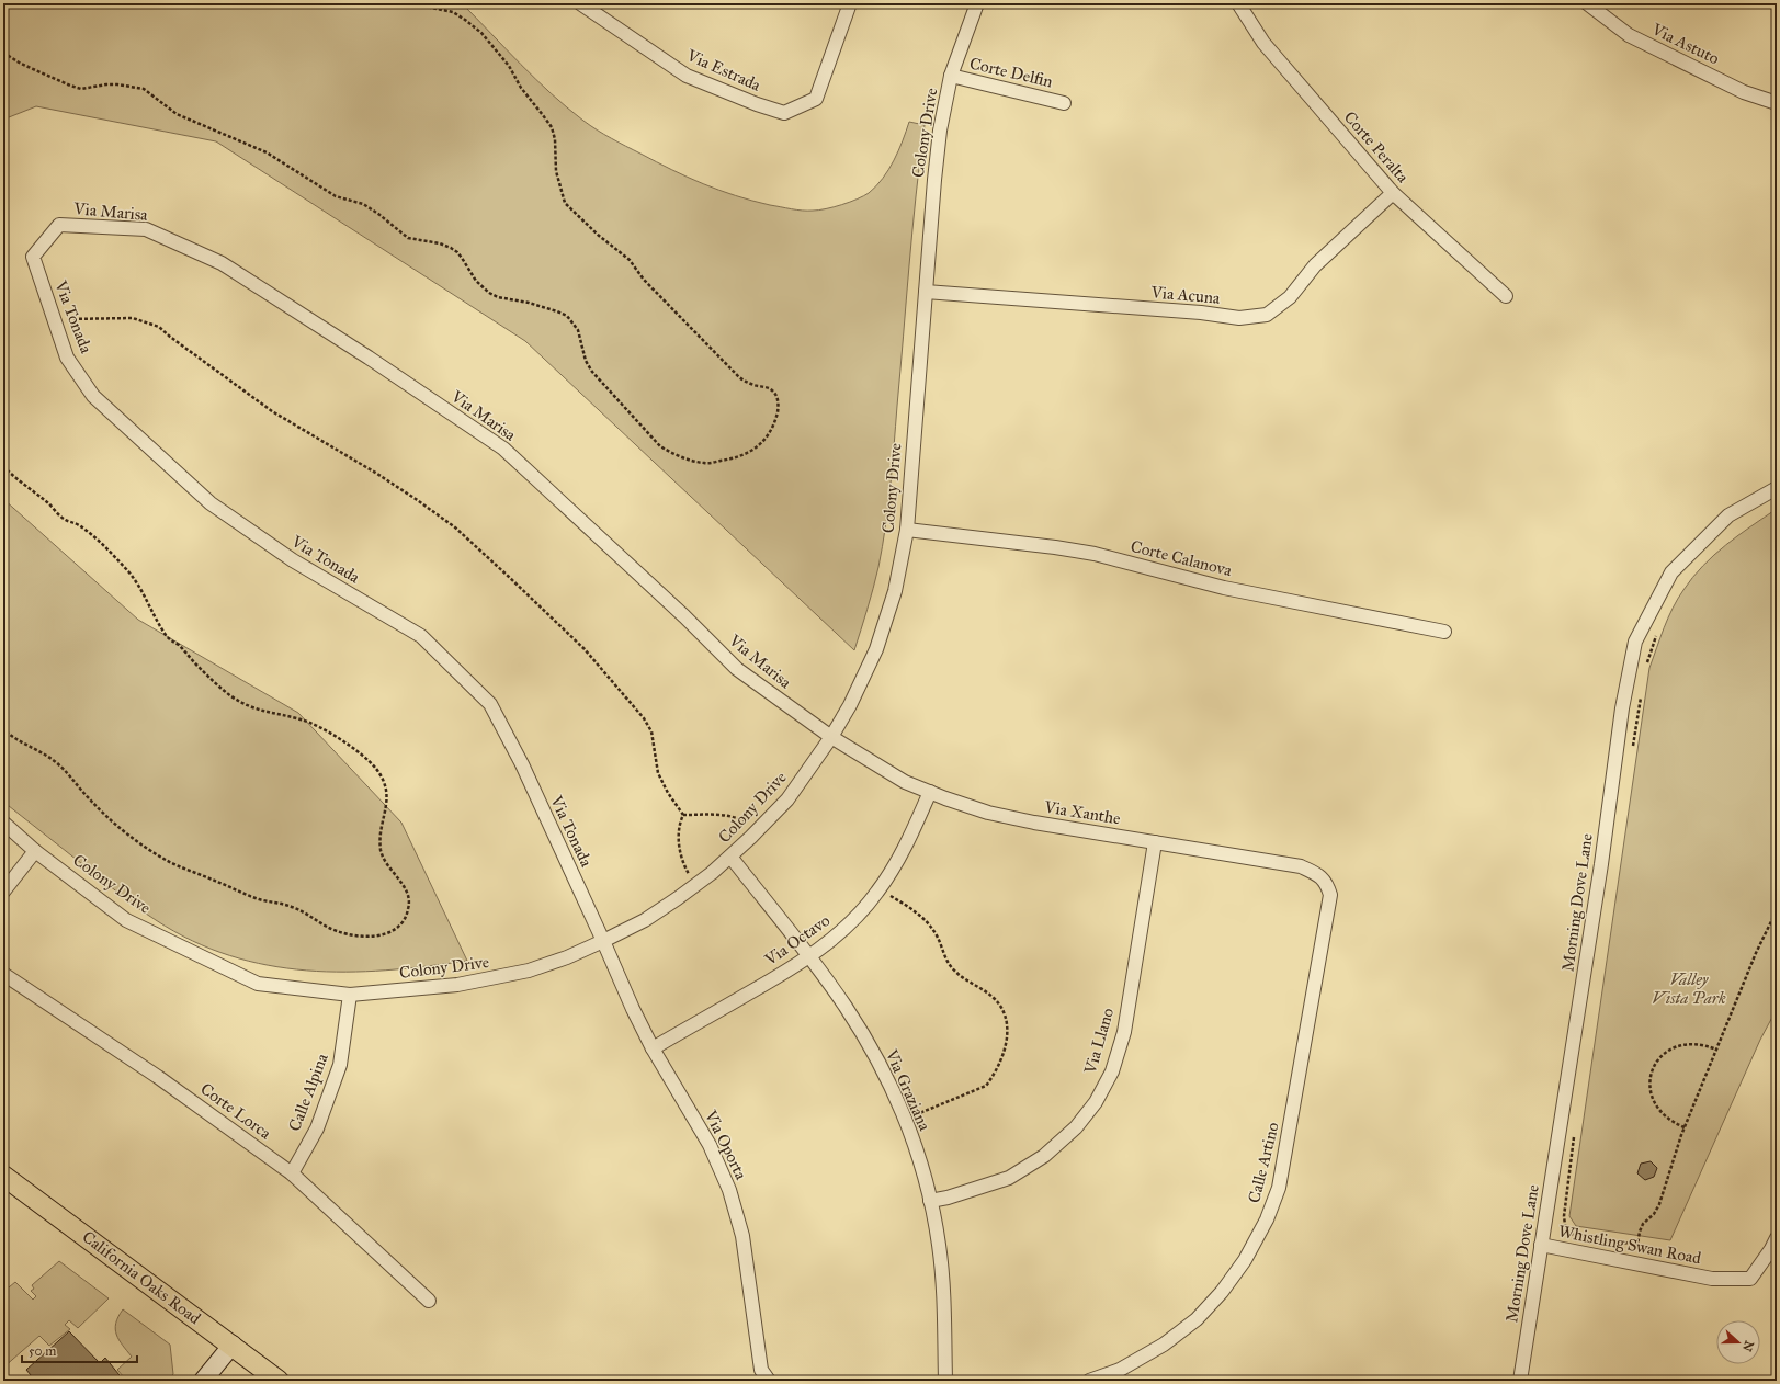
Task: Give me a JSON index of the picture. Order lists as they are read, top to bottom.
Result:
{
  "streets": {
    "main road": ["California Oaks Road"],
    "street": [
      "Via Astuto",
      "Via Estrada",
      "Corte Delfin",
      "Colony Drive",
      "Corte Peralta",
      "Via Marisa",
      "Via Acuna",
      "Via Tonada",
      "Corte Calanova",
      "Via Xanthe",
      "Morning Dove Lane",
      "Via Octavo",
      "Via Llano",
      "Via Graziana",
      "Calle Alpina",
      "Corte Lorca",
      "Via Oporta",
      "Calle Artino",
      "Whistling Swan Road"
    ]
  },
  "crossings": [
    ["Corte Delfin", "Colony Drive"],
    ["Colony Drive", "Via Marisa"],
    ["Colony Drive", "Via Acuna"],
    ["Colony Drive", "Via Tonada"],
    ["Colony Drive", "Corte Calanova"],
    ["Colony Drive", "Via Xanthe"],
    ["Colony Drive", "Via Graziana"],
    ["Colony Drive", "Calle Alpina"],
    ["Colony Drive", "Via Oporta"],
    ["Corte Peralta", "Via Acuna"],
    ["Via Marisa", "Via Tonada"],
    ["Via Marisa", "Via Xanthe"],
    ["Via Tonada", "Via Oporta"],
    ["Via Xanthe", "Via Octavo"],
    ["Via Xanthe", "Via Llano"],
    ["Via Xanthe", "Calle Artino"],
    ["Morning Dove Lane", "Whistling Swan Road"],
    ["Via Octavo", "Via Graziana"],
    ["Via Octavo", "Via Oporta"],
    ["Via Llano", "Via Graziana"],
    ["Calle Alpina", "Corte Lorca"]
  ],
  "parks": ["Valley Vista Park"],
  "scale_bar": "50 m",
  "north": "right"
}
